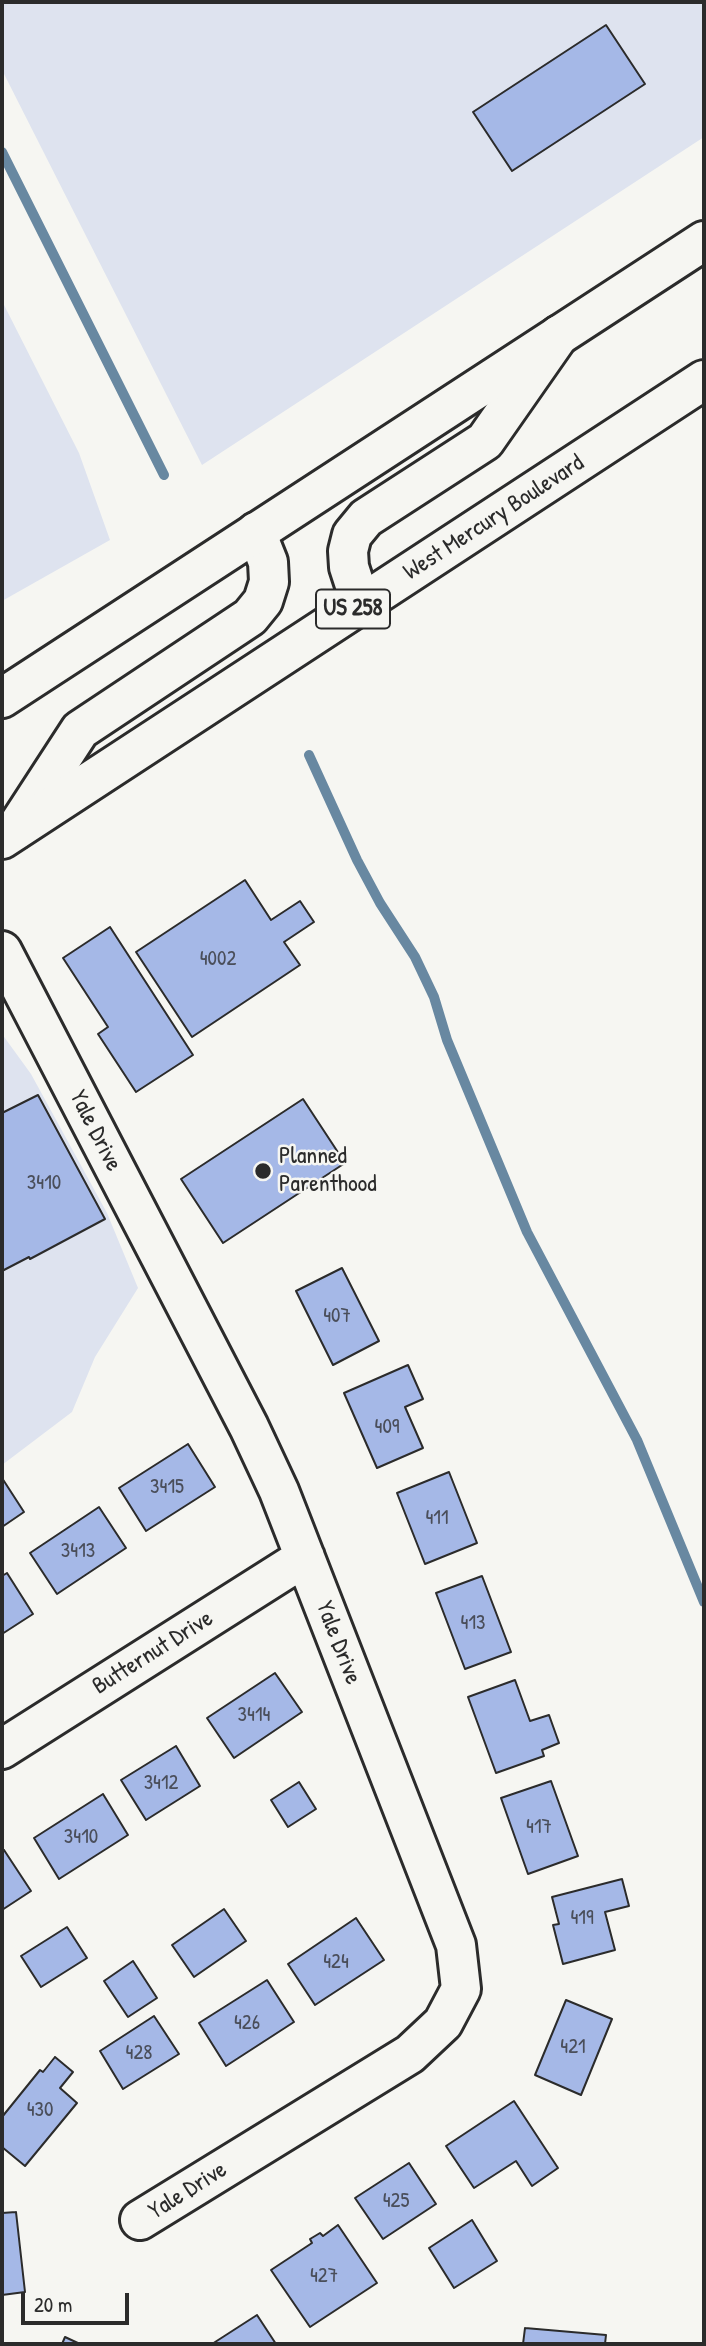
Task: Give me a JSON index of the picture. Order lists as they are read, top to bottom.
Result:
{
  "streets": {
    "main road": [
      "West Mercury Boulevard",
      "US 258",
      "Yale Drive",
      "Butternut Drive"
    ]
  },
  "crossings": [
    ["Yale Drive", "Butternut Drive"]
  ],
  "places": ["Planned Parenthood"],
  "house_numbers": [
    "4002",
    "3410",
    "407",
    "409",
    "3415",
    "411",
    "3413",
    "413",
    "3414",
    "3412",
    "417",
    "3410",
    "419",
    "424",
    "426",
    "421",
    "428",
    "430",
    "425",
    "427"
  ],
  "scale_bar": "20 m"
}
